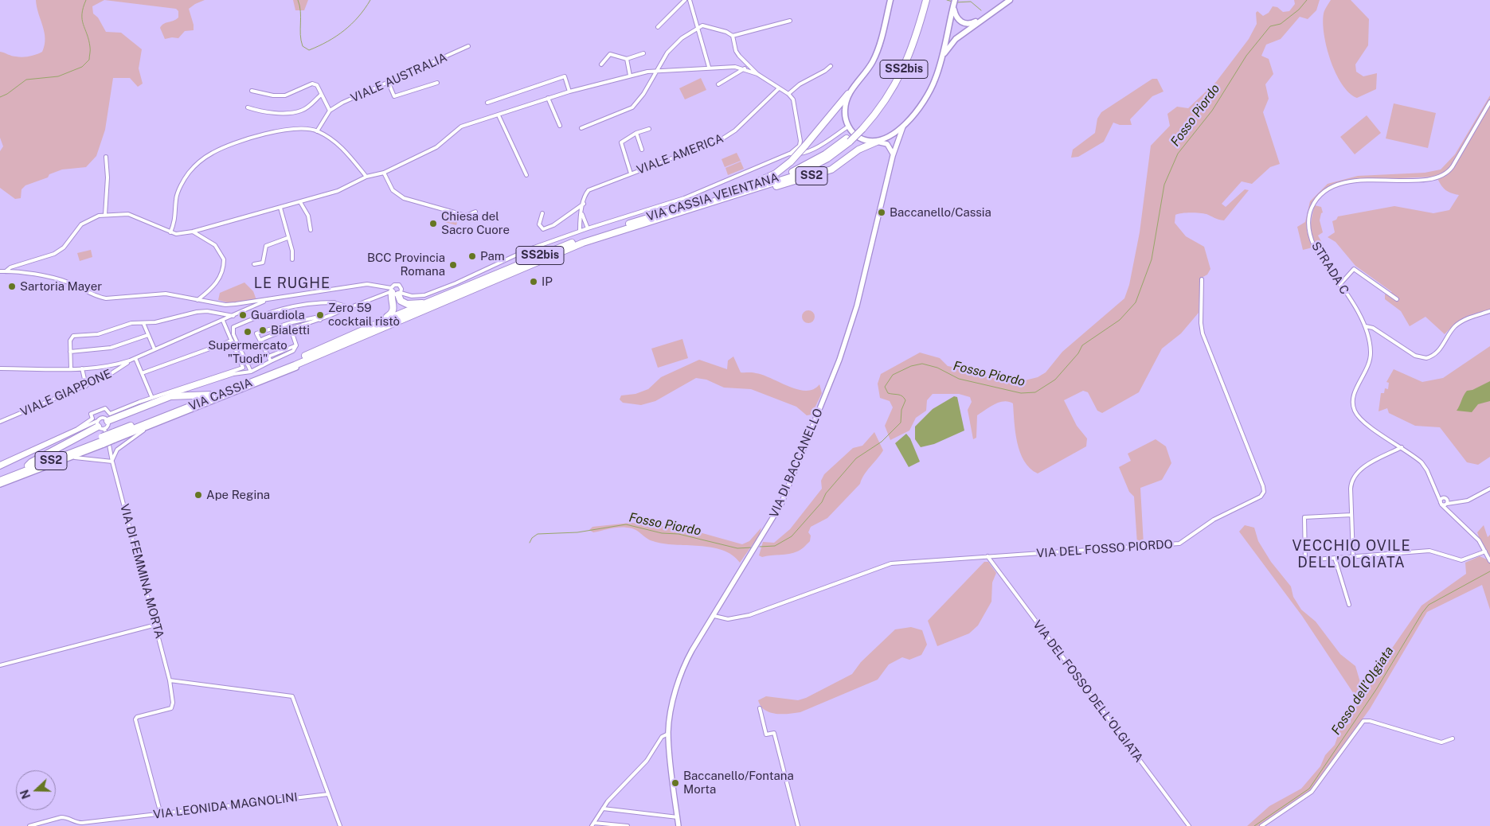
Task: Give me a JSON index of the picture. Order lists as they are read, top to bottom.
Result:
{
  "streets": {
    "highway": [
      "SS2bis",
      "SS2",
      "VIA CASSIA VEIENTANA",
      "VIA CASSIA"
    ],
    "street": [
      "VIALE AUSTRALIA",
      "VIALE AMERICA",
      "STRADA C",
      "VIALE GIAPPONE",
      "VIA DI BACCANELLO",
      "VIA DEL FOSSO PIORDO",
      "VIA DI FEMMINA MORTA",
      "VIA DEL FOSSO DELL'OLGIATA",
      "VIA LEONIDA MAGNOLINI"
    ]
  },
  "crossings": [
    ["SS2", "VIA CASSIA VEIENTANA"],
    ["SS2", "VIA DI BACCANELLO"],
    ["VIA CASSIA VEIENTANA", "VIA CASSIA"],
    ["VIA DI BACCANELLO", "VIA DEL FOSSO PIORDO"],
    ["VIA DEL FOSSO PIORDO", "VIA DEL FOSSO DELL'OLGIATA"],
    ["VIA DI FEMMINA MORTA", "VIA LEONIDA MAGNOLINI"]
  ],
  "districts": ["LE RUGHE", "VECCHIO OVILE DELL'OLGIATA"],
  "water": ["Fosso Piordo", "Fosso dell’Olgiata"],
  "places": [
    "Baccanello/Cassia",
    "Chiesa del Sacro Cuore",
    "Pam",
    "BCC Provincia Romana",
    "IP",
    "Sartoria Mayer",
    "Guardiola",
    "Zero 59 cocktail ristò",
    "Bialetti",
    "Supermercato \"Tuodì\"",
    "Ape Regina",
    "Baccanello/Fontana Morta"
  ],
  "north": "left"
}
